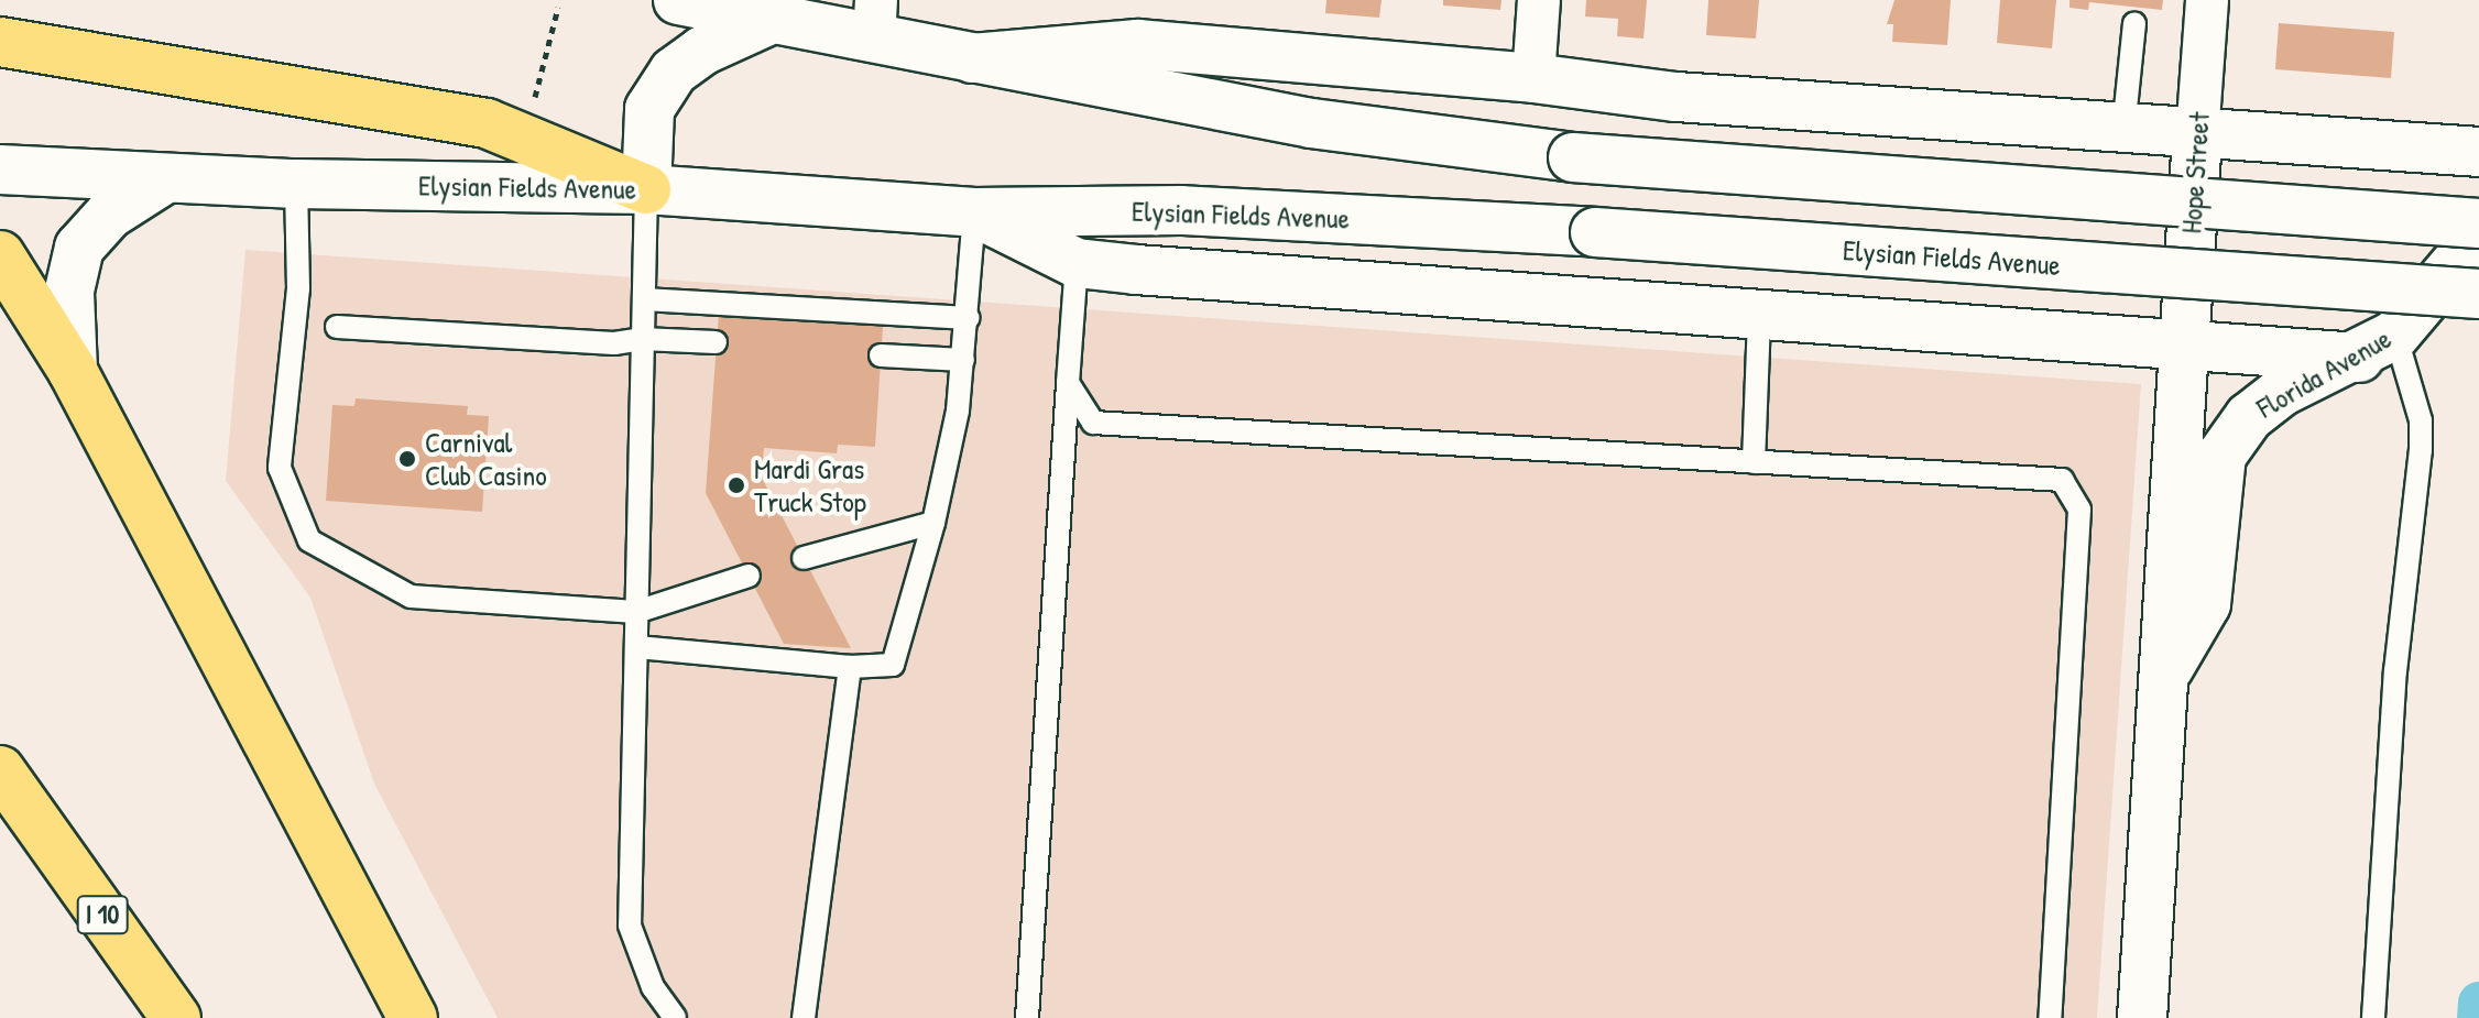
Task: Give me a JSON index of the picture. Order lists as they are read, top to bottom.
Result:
{
  "streets": {
    "highway": ["I 10"],
    "main road": ["Hope Street", "Elysian Fields Avenue", "Florida Avenue"]
  },
  "crossings": [
    ["Hope Street", "Florida Avenue"]
  ],
  "places": ["Carnival Club Casino", "Mardi Gras Truck Stop"]
}
